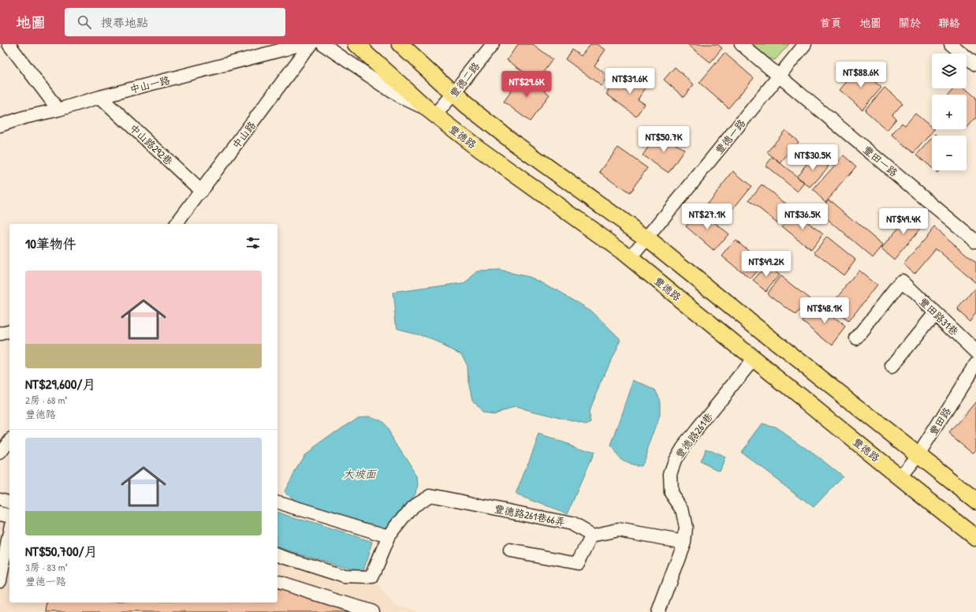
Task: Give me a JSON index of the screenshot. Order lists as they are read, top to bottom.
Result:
{
  "streets": {
    "main road": ["豐德路"],
    "street": [
      "豐德二路",
      "中山一路",
      "中山路",
      "豐德一路",
      "中山路292巷",
      "豐田一路",
      "豐田路31巷",
      "豐田路",
      "豐德路261巷",
      "豐德路261巷66弄"
    ]
  },
  "crossings": [
    ["豐德二路", "豐德路"],
    ["中山一路", "中山路292巷"],
    ["中山路", "中山路292巷"],
    ["豐德路", "豐德一路"],
    ["豐德路", "豐田路"],
    ["豐德路", "豐德路261巷"],
    ["豐德一路", "豐田一路"]
  ],
  "water": ["大坡面"],
  "page": {
    "header": "地圖",
    "search": "搜尋地點",
    "nav": [
      "首頁",
      "地圖",
      "關於",
      "聯絡"
    ],
    "map_buttons": ["+", "−"],
    "price": [
      "NT$88.6K",
      "NT$31.6K",
      "NT$29.6K",
      "NT$50.7K",
      "NT$30.5K",
      "NT$27.1K",
      "NT$36.5K",
      "NT$49.4K",
      "NT$49.2K",
      "NT$48.1K"
    ],
    "heading": "10筆物件",
    "list": [
      {
        "name": "NT$29,600/月",
        "note": "2房 · 68 m² · 豐德路"
      },
      {
        "name": "NT$50,700/月",
        "note": "3房 · 83 m² · 豐德一路"
      }
    ]
  }
}
